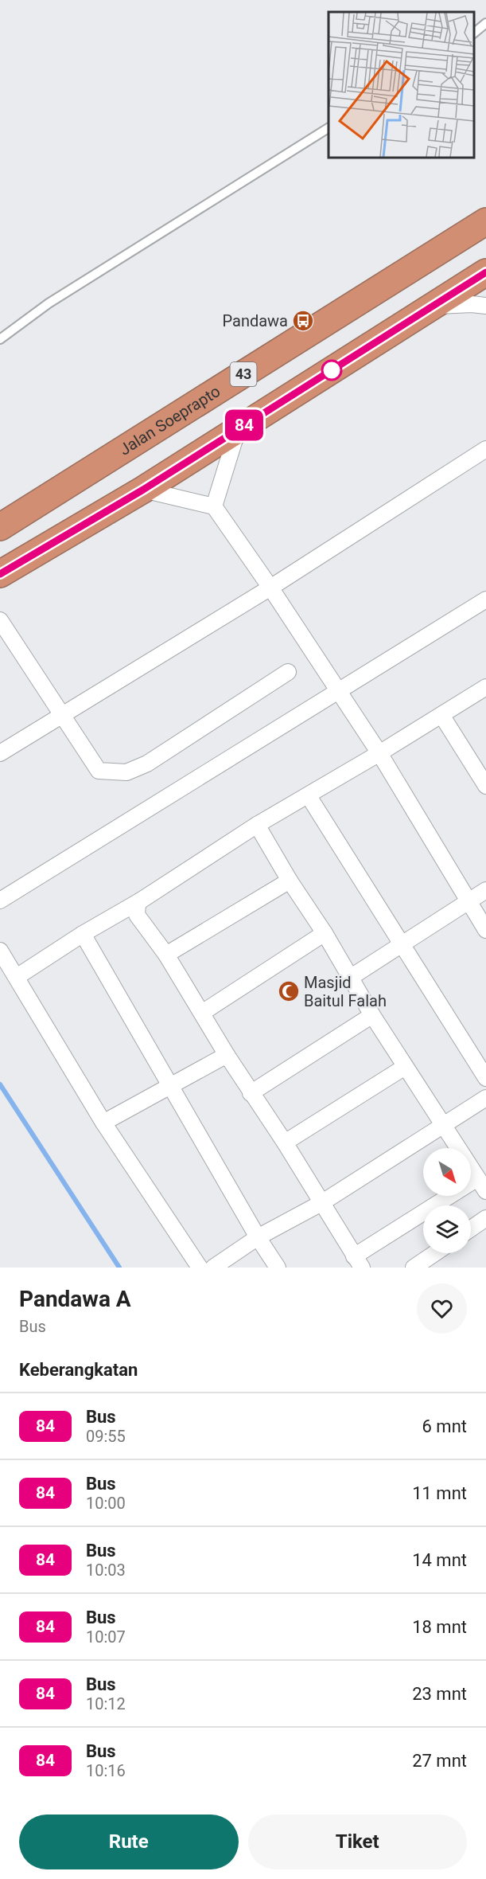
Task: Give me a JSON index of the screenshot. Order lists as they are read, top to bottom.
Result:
{
  "streets": {
    "highway": ["43", "Jalan Soeprapto"]
  },
  "places": {
    "bus stop": ["Pandawa"],
    "mosque": ["Masjid Baitul Falah"]
  },
  "lines": ["bus line 84"],
  "north": "bottom right",
  "page": {
    "on_map": "84",
    "heading": [
      ["Pandawa A", "Bus"],
      "Keberangkatan"
    ],
    "list": [
      {
        "mark": "84",
        "name": "Bus",
        "note": "09:55",
        "value": "6 mnt"
      },
      {
        "mark": "84",
        "name": "Bus",
        "note": "10:00",
        "value": "11 mnt"
      },
      {
        "mark": "84",
        "name": "Bus",
        "note": "10:03",
        "value": "14 mnt"
      },
      {
        "mark": "84",
        "name": "Bus",
        "note": "10:07",
        "value": "18 mnt"
      },
      {
        "mark": "84",
        "name": "Bus",
        "note": "10:12",
        "value": "23 mnt"
      },
      {
        "mark": "84",
        "name": "Bus",
        "note": "10:16",
        "value": "27 mnt"
      }
    ],
    "buttons": ["Rute", "Tiket"]
  }
}
